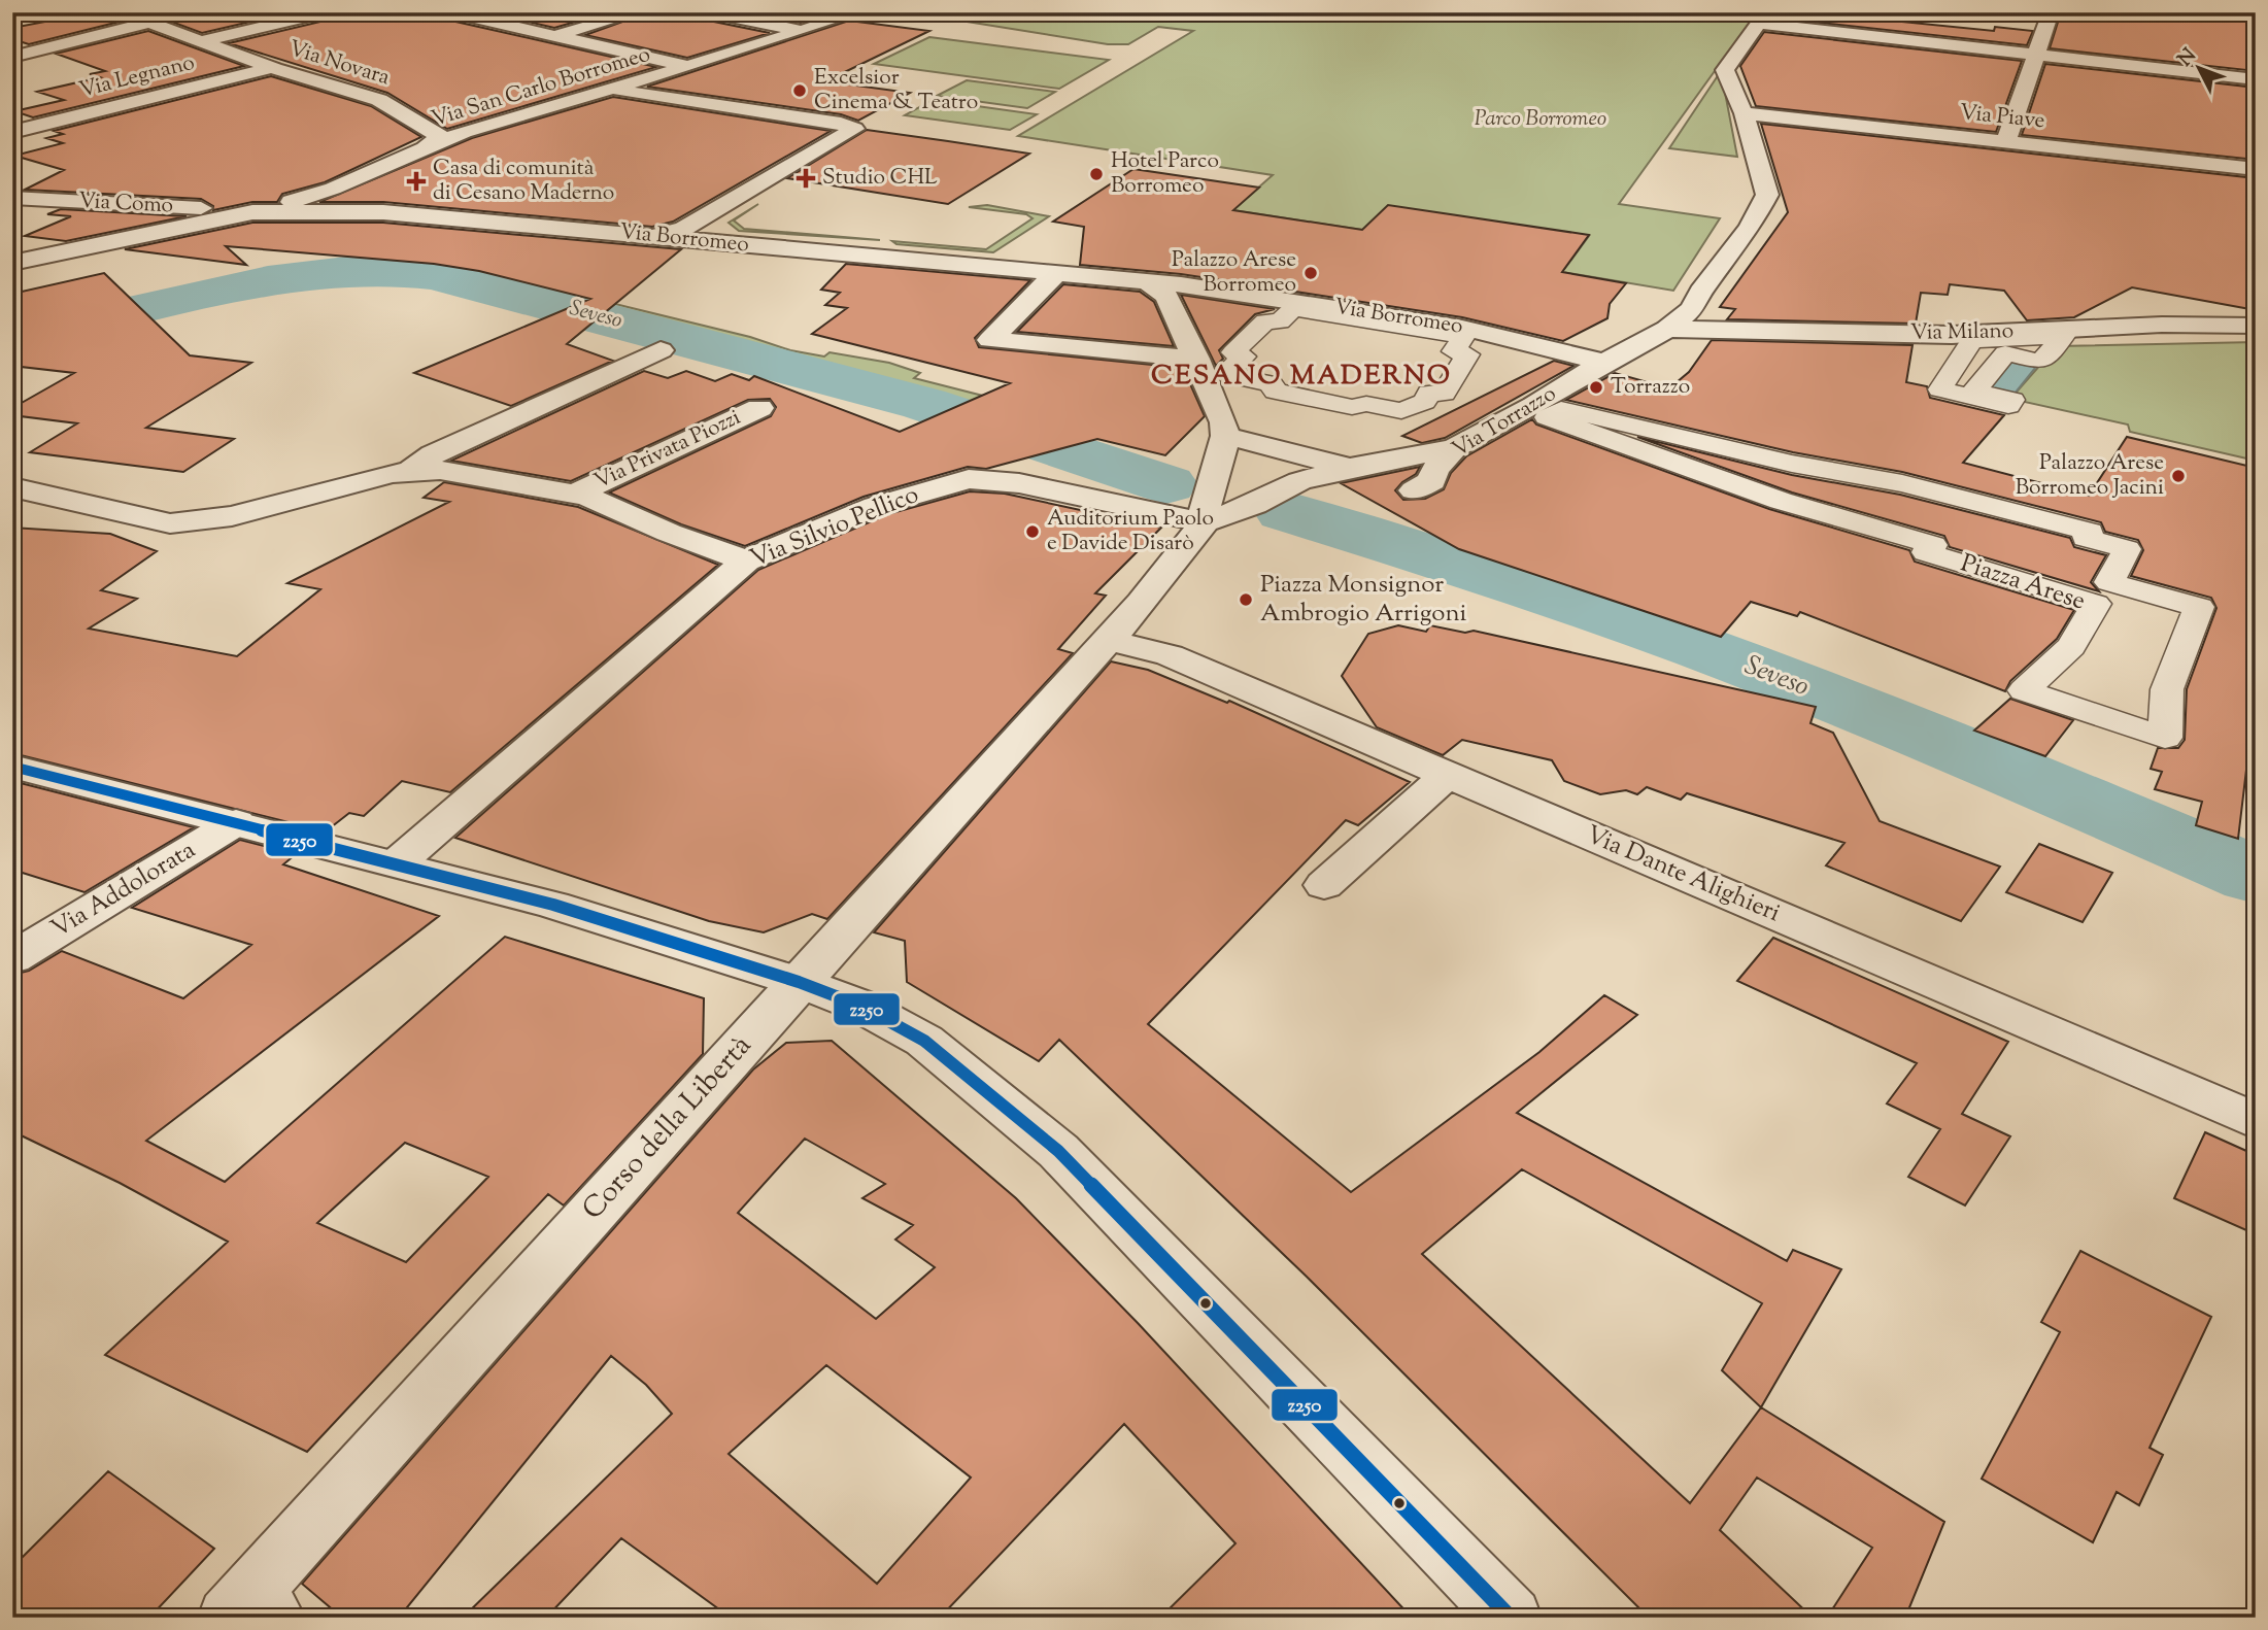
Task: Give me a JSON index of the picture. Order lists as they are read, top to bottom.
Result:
{
  "streets": {
    "street": [
      "Via Novara",
      "Via Legnano",
      "Via San Carlo Borromeo",
      "Via Piave",
      "Via Como",
      "Via Borromeo",
      "Via Milano",
      "Via Torrazzo",
      "Via Privata Piozzi",
      "Via Silvio Pellico",
      "Piazza Arese",
      "Via Dante Alighieri",
      "Via Addolorata",
      "Corso della Libertà"
    ]
  },
  "crossings": [
    ["Via Novara", "Via Legnano"],
    ["Via Novara", "Via San Carlo Borromeo"],
    ["Via San Carlo Borromeo", "Via Como"],
    ["Via San Carlo Borromeo", "Via Borromeo"],
    ["Via Piave", "Via Torrazzo"],
    ["Via Como", "Via Borromeo"],
    ["Via Borromeo", "Via Torrazzo"],
    ["Via Milano", "Via Torrazzo"],
    ["Via Dante Alighieri", "Corso della Libertà"]
  ],
  "districts": ["CESANO MADERNO"],
  "water": ["Seveso"],
  "parks": ["Parco Borromeo"],
  "places": {
    "other": [
      "Excelsior Cinema & Teatro",
      "Hotel Parco Borromeo",
      "Palazzo Arese Borromeo",
      "Torrazzo",
      "Palazzo Arese Borromeo Jacini",
      "Auditorium Paolo e Davide Disarò",
      "Piazza Monsignor Ambrogio Arrigoni"
    ],
    "health": ["Studio CHL", "Casa di comunità di Cesano Maderno"]
  },
  "lines": ["transit line z250"],
  "north": "top left"
}
